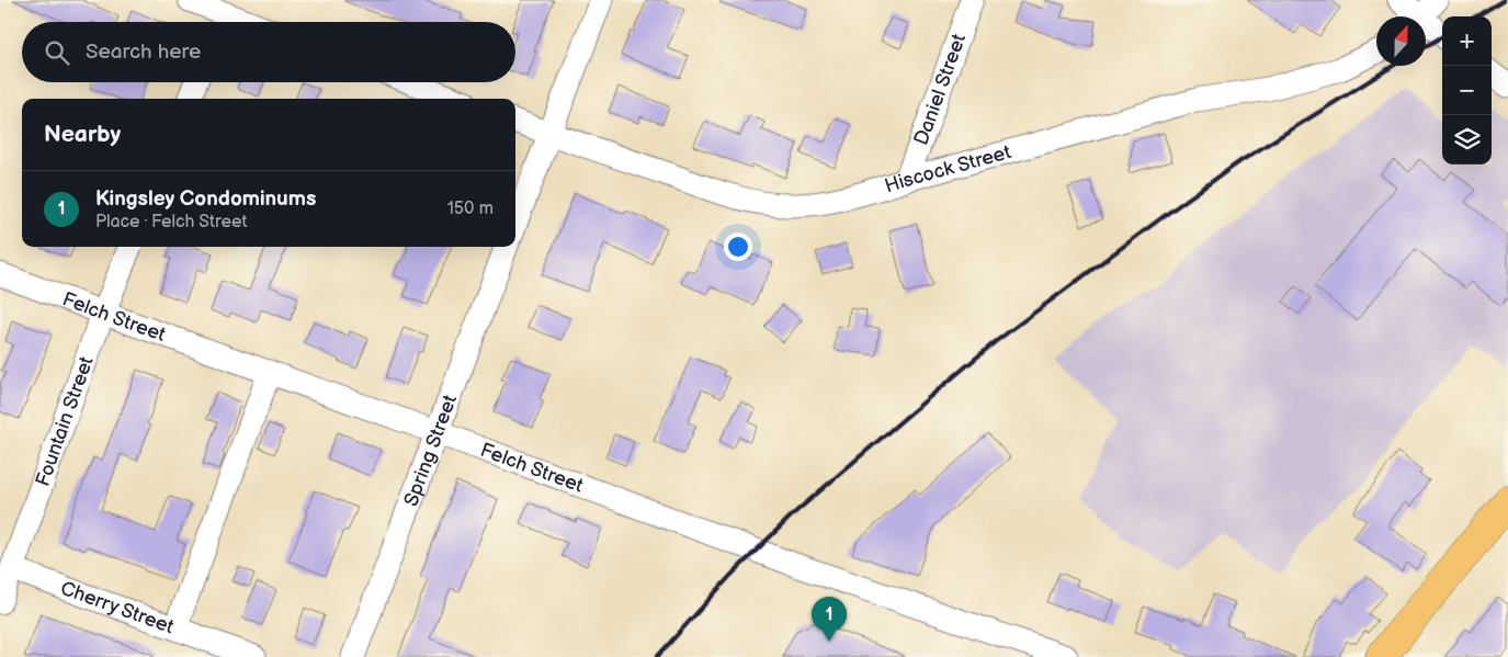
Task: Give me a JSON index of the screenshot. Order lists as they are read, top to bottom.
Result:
{
  "streets": {
    "street": [
      "Daniel Street",
      "Hiscock Street",
      "Felch Street",
      "Fountain Street",
      "Spring Street",
      "Cherry Street"
    ]
  },
  "crossings": [
    ["Daniel Street", "Hiscock Street"],
    ["Felch Street", "Fountain Street"],
    ["Felch Street", "Spring Street"],
    ["Fountain Street", "Cherry Street"]
  ],
  "north": "top",
  "page": {
    "map_buttons": ["+", "−"],
    "search": "Search here",
    "heading": "Nearby",
    "list": [
      {
        "mark": "1",
        "name": "Kingsley Condominums",
        "note": "Place · Felch Street",
        "value": "150 m"
      }
    ],
    "pins": "1"
  }
}
